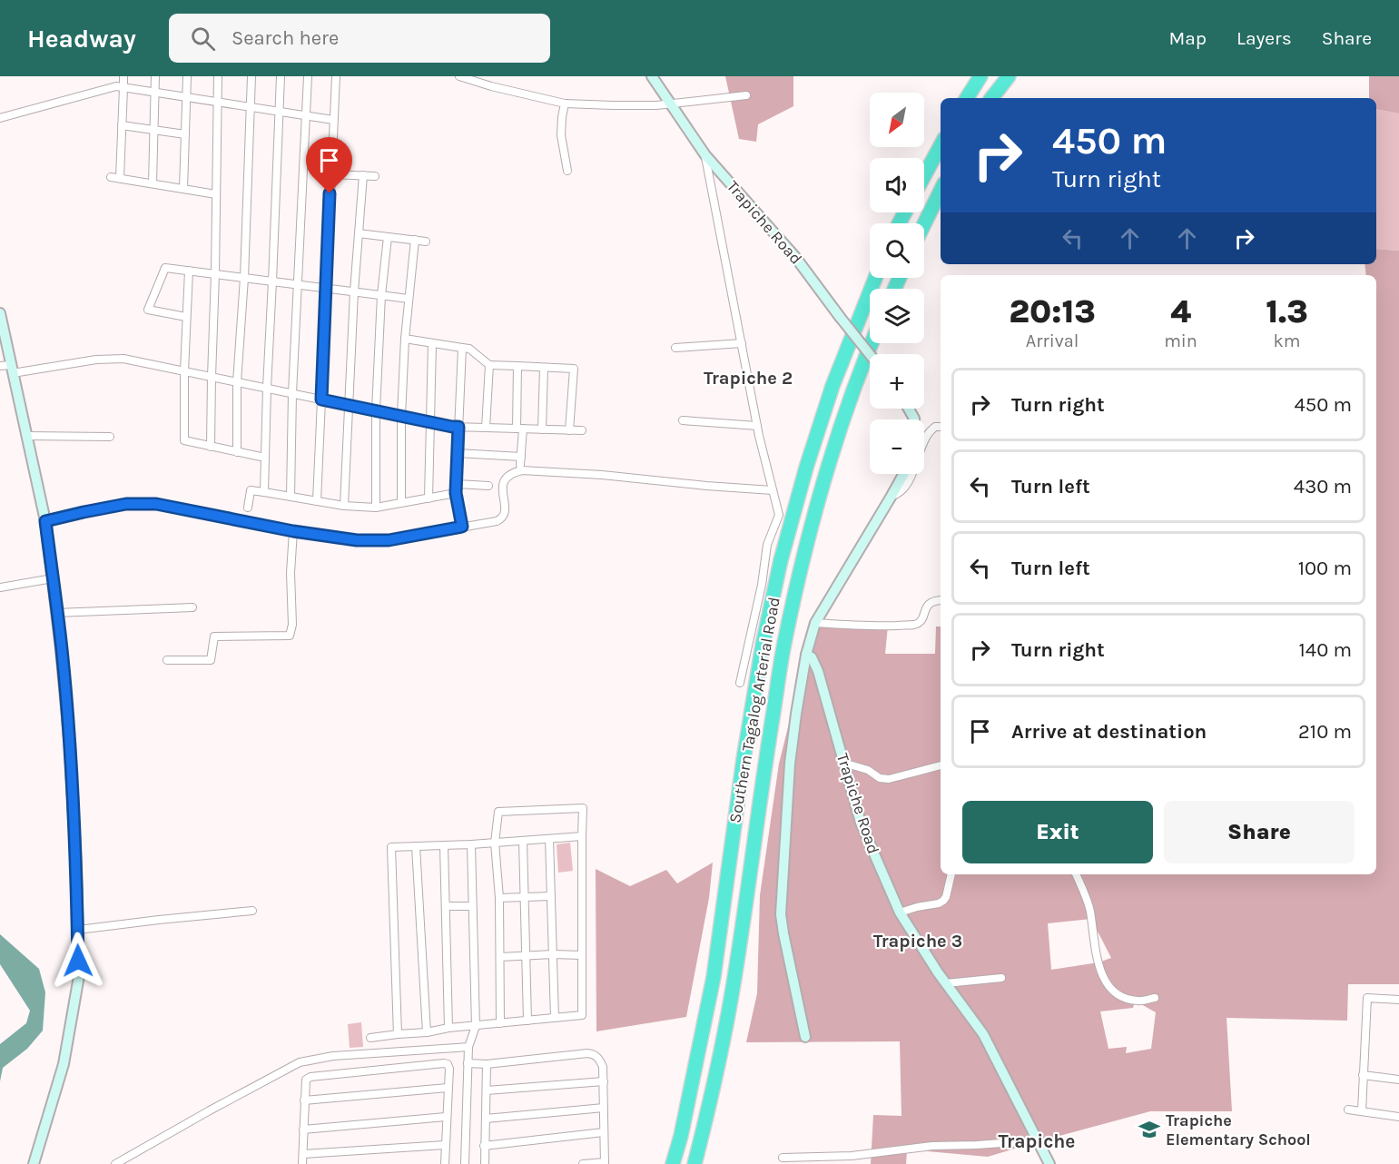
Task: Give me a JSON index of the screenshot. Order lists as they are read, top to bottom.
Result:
{
  "streets": {
    "highway": ["Southern Tagalog Arterial Road"],
    "street": ["Trapiche Road"]
  },
  "districts": ["Trapiche 2", "Trapiche 3", "Trapiche"],
  "places": {
    "school or university": ["Trapiche Elementary School"]
  },
  "north": "bottom left",
  "page": {
    "header": "Headway",
    "search": "Search here",
    "nav": ["Map", "Layers", "Share"],
    "map_buttons": ["+", "−"],
    "turn": ["450 m", "Turn right"],
    "eta": [
      "20:13",
      "Arrival",
      "4",
      "min",
      "1.3",
      "km"
    ],
    "list": [
      {
        "name": "Turn right",
        "value": "450 m"
      },
      {
        "name": "Turn left",
        "value": "430 m"
      },
      {
        "name": "Turn left",
        "value": "100 m"
      },
      {
        "name": "Turn right",
        "value": "140 m"
      },
      {
        "name": "Arrive at destination",
        "value": "210 m"
      }
    ],
    "buttons": ["Exit", "Share"]
  }
}
